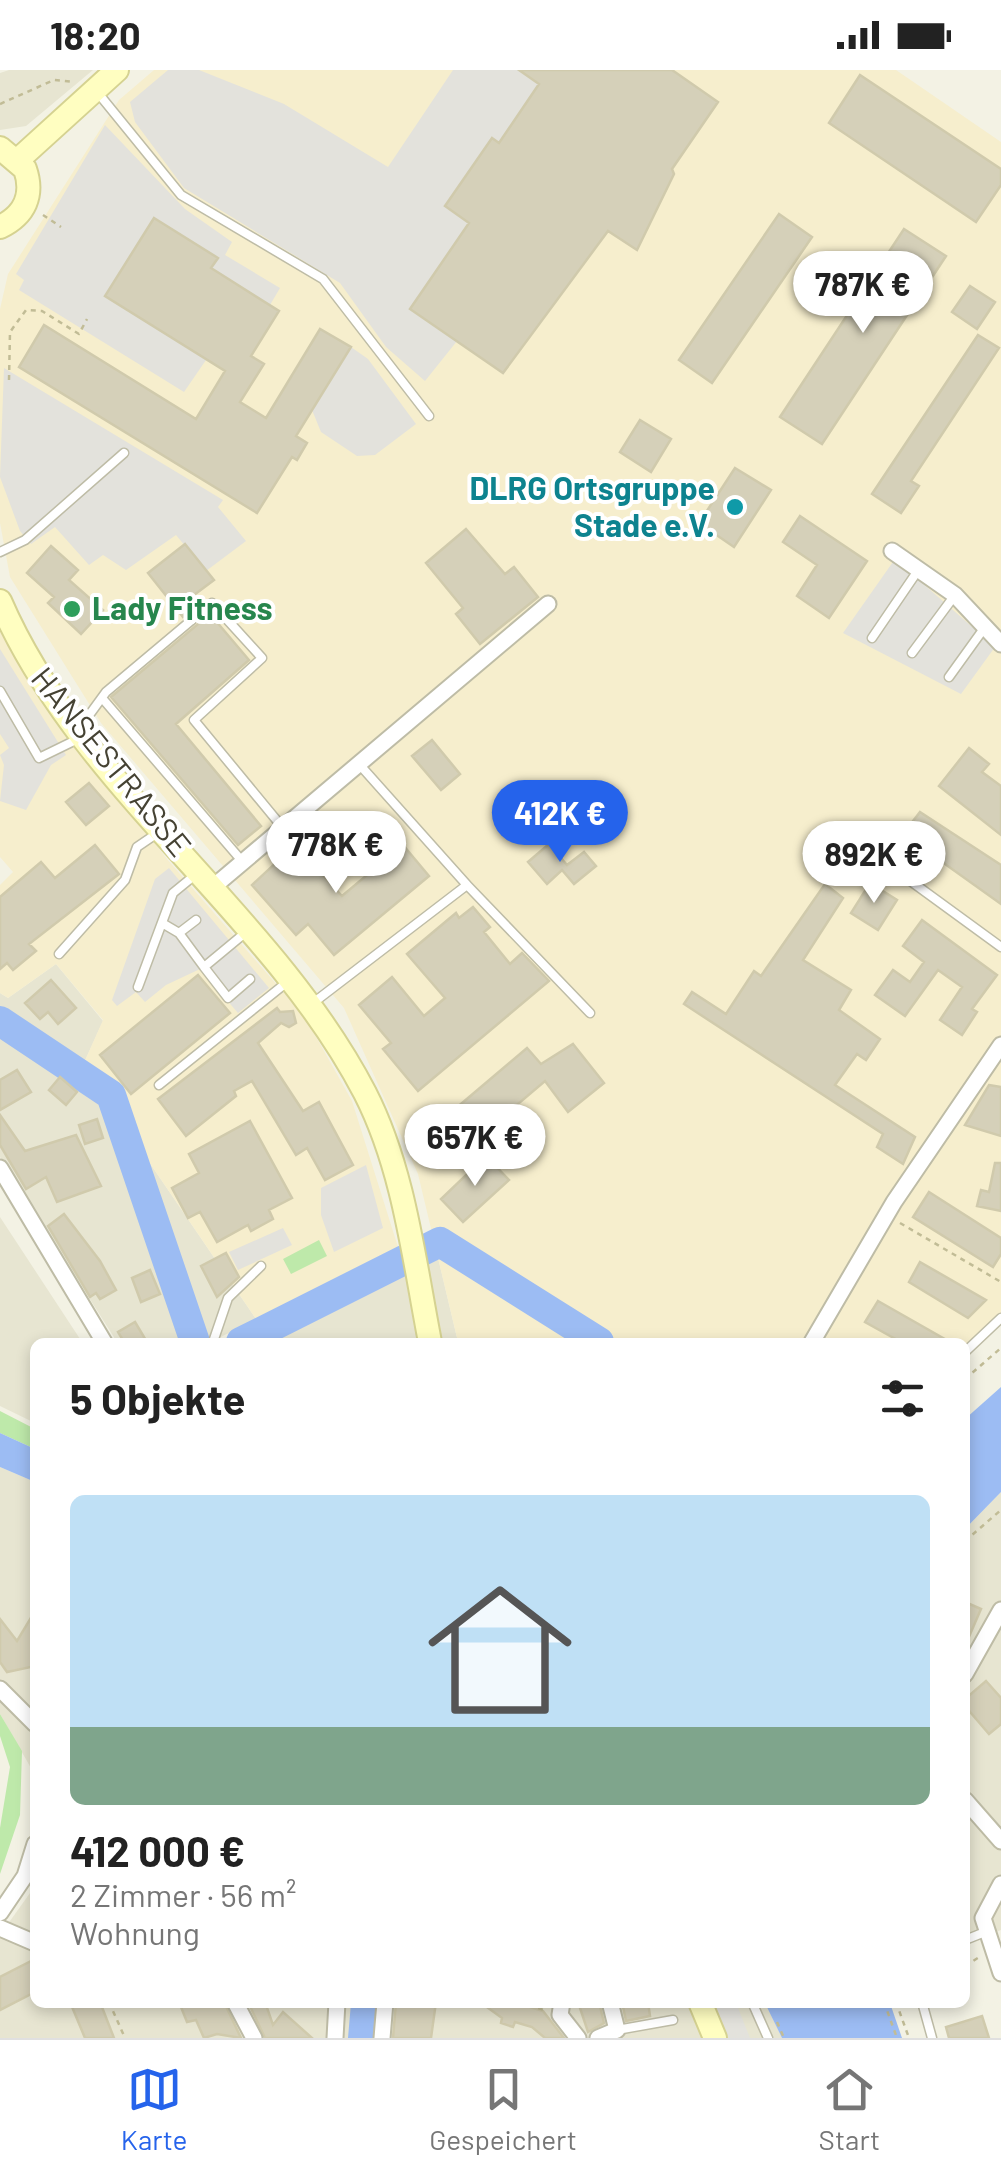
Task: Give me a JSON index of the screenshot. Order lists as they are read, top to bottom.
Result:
{
  "streets": {
    "main road": ["HANSESTRASSE"]
  },
  "places": ["DLRG Ortsgruppe Stade e.V.", "Lady Fitness"],
  "page": {
    "status": "18:20",
    "price": [
      "787K €",
      "412K €",
      "778K €",
      "892K €",
      "657K €"
    ],
    "heading": "5 Objekte",
    "list": [
      {
        "name": "412 000 €",
        "note": "2 Zimmer · 56 m² · Wohnung"
      }
    ],
    "tabs": ["Karte", "Gespeichert", "Start"]
  }
}
